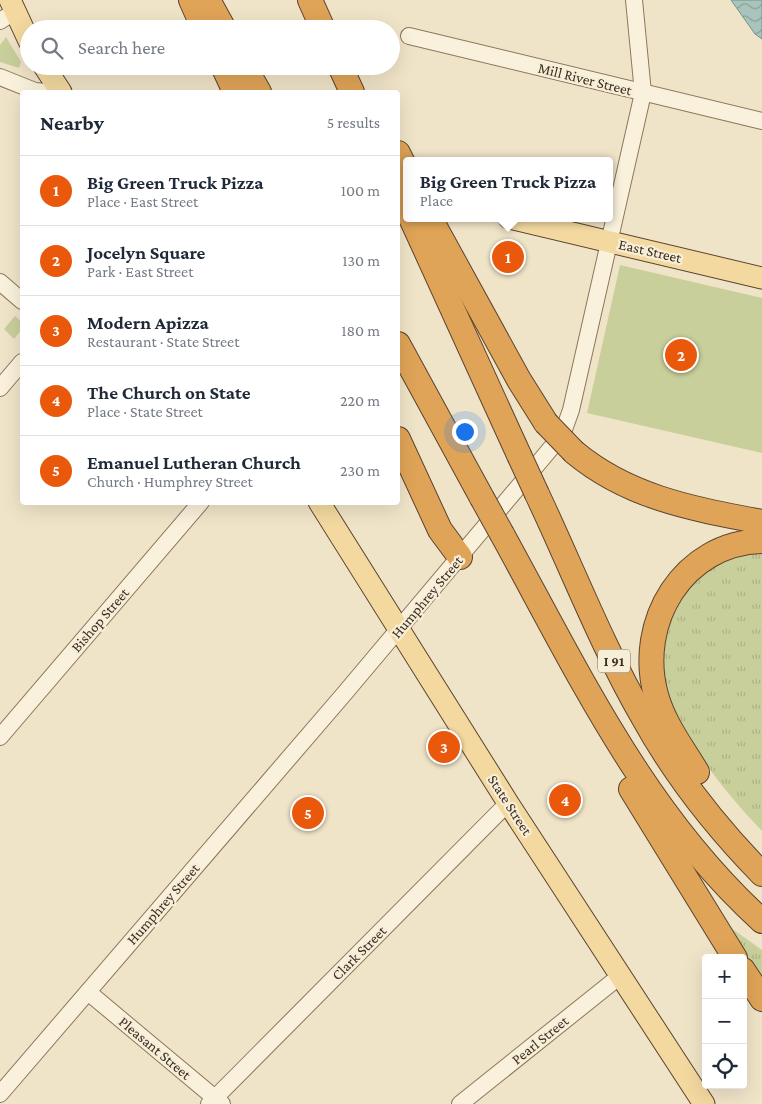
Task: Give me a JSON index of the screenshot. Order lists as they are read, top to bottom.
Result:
{
  "streets": {
    "highway": ["I 91"],
    "main road": ["East Street", "State Street"],
    "street": [
      "Mill River Street",
      "Humphrey Street",
      "Bishop Street",
      "Clark Street",
      "Pearl Street",
      "Pleasant Street"
    ]
  },
  "crossings": [
    ["Mill River Street", "Humphrey Street"],
    ["East Street", "Humphrey Street"],
    ["Humphrey Street", "State Street"],
    ["Humphrey Street", "Pleasant Street"],
    ["State Street", "Clark Street"],
    ["State Street", "Pearl Street"],
    ["Clark Street", "Pleasant Street"]
  ],
  "page": {
    "search": "Search here",
    "heading": ["Nearby", "5 results"],
    "list": [
      {
        "mark": "1",
        "name": "Big Green Truck Pizza",
        "note": "Place · East Street",
        "value": "100 m"
      },
      {
        "mark": "2",
        "name": "Jocelyn Square",
        "note": "Park · East Street",
        "value": "130 m"
      },
      {
        "mark": "3",
        "name": "Modern Apizza",
        "note": "Restaurant · State Street",
        "value": "180 m"
      },
      {
        "mark": "4",
        "name": "The Church on State",
        "note": "Place · State Street",
        "value": "220 m"
      },
      {
        "mark": "5",
        "name": "Emanuel Lutheran Church",
        "note": "Church · Humphrey Street",
        "value": "230 m"
      }
    ],
    "popup": ["Big Green Truck Pizza", "Place"],
    "pins": [
      "1",
      "2",
      "3",
      "4",
      "5"
    ],
    "map_buttons": ["+", "−"]
  }
}
